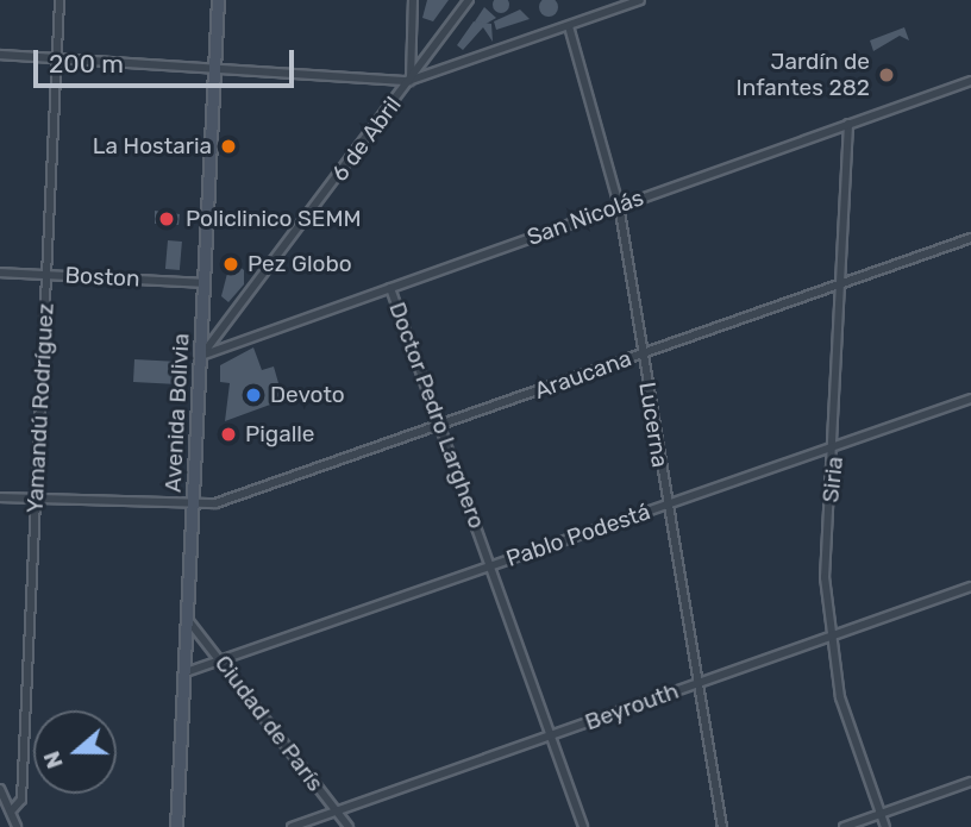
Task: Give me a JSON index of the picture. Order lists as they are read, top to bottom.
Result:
{
  "streets": {
    "street": [
      "6 de Abril",
      "San Nicolás",
      "Boston",
      "Araucana",
      "Yamandú Rodríguez",
      "Avenida Bolivia",
      "Doctor Pedro Larghero",
      "Lucerna",
      "Siria",
      "Pablo Podestá",
      "Beyrouth",
      "Ciudad de París"
    ]
  },
  "crossings": [
    ["6 de Abril", "San Nicolás"],
    ["6 de Abril", "Avenida Bolivia"],
    ["San Nicolás", "Avenida Bolivia"],
    ["San Nicolás", "Doctor Pedro Larghero"],
    ["San Nicolás", "Lucerna"],
    ["San Nicolás", "Siria"],
    ["Boston", "Yamandú Rodríguez"],
    ["Boston", "Avenida Bolivia"],
    ["Araucana", "Avenida Bolivia"],
    ["Araucana", "Doctor Pedro Larghero"],
    ["Araucana", "Lucerna"],
    ["Araucana", "Siria"],
    ["Avenida Bolivia", "Pablo Podestá"],
    ["Avenida Bolivia", "Ciudad de París"],
    ["Doctor Pedro Larghero", "Pablo Podestá"],
    ["Doctor Pedro Larghero", "Beyrouth"],
    ["Lucerna", "Pablo Podestá"],
    ["Lucerna", "Beyrouth"],
    ["Siria", "Pablo Podestá"],
    ["Siria", "Beyrouth"],
    ["Pablo Podestá", "Ciudad de París"],
    ["Beyrouth", "Ciudad de París"]
  ],
  "places": [
    "Jardín de Infantes 282",
    "La Hostaria",
    "Policlinico SEMM",
    "Pez Globo",
    "Devoto",
    "Pigalle"
  ],
  "scale_bar": "200 m",
  "north": "left"
}
